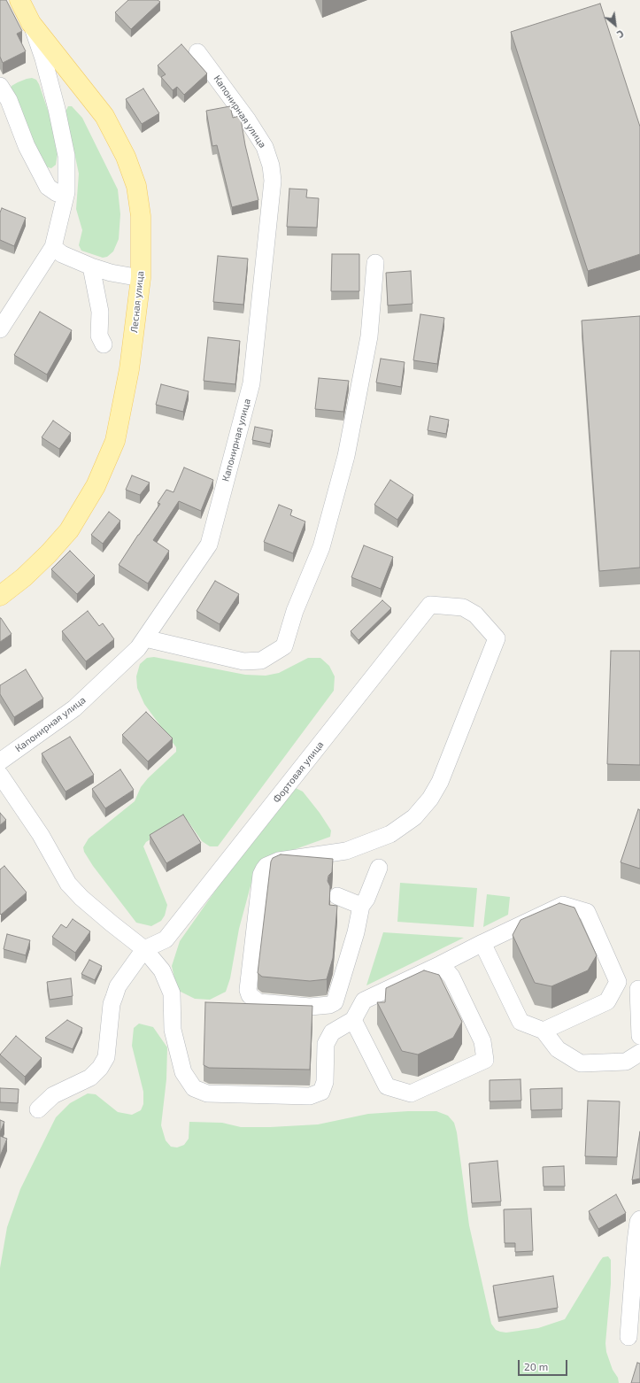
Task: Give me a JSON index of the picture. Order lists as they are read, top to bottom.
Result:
{
  "streets": {
    "main road": ["Лесная улица"],
    "street": ["Капонирная улица", "Фортовая улица"]
  },
  "scale_bar": "20 m",
  "north": "bottom right"
}
